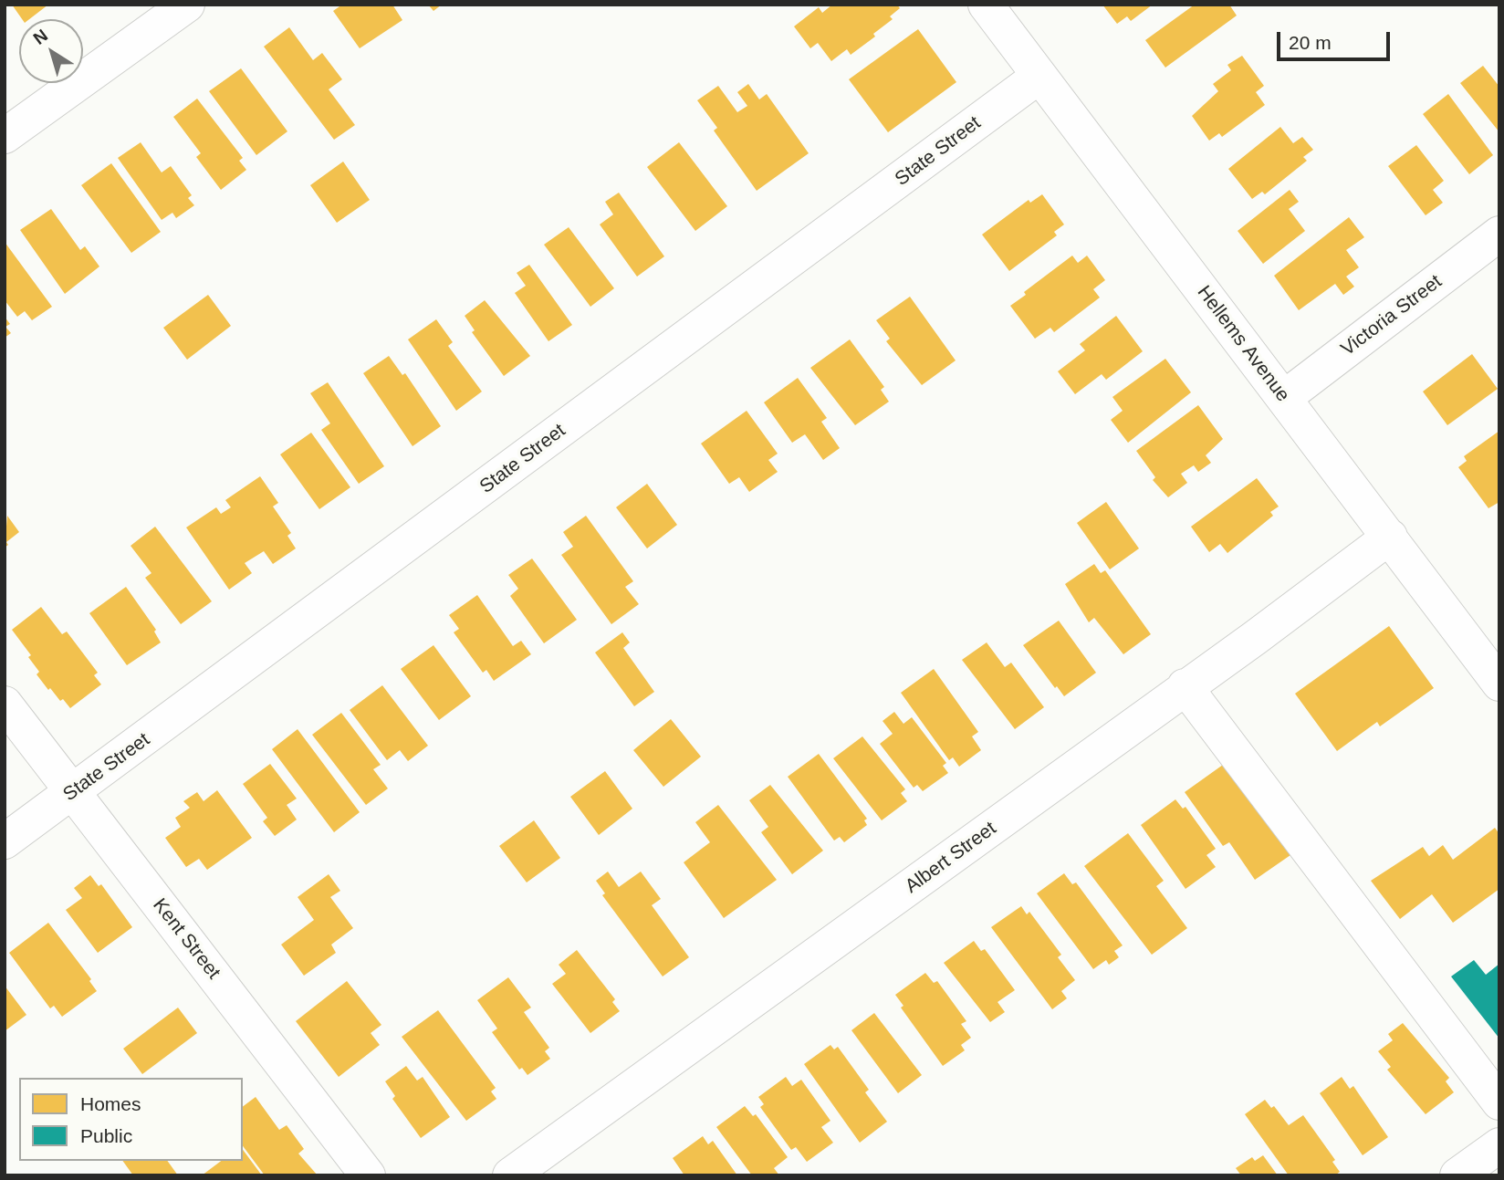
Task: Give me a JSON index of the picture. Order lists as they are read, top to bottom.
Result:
{
  "streets": {
    "street": [
      "State Street",
      "Victoria Street",
      "Hellems Avenue",
      "Albert Street",
      "Kent Street"
    ]
  },
  "crossings": [
    ["State Street", "Hellems Avenue"],
    ["State Street", "Kent Street"],
    ["Victoria Street", "Hellems Avenue"],
    ["Hellems Avenue", "Albert Street"]
  ],
  "legend": ["Homes", "Public"],
  "scale_bar": "20 m",
  "north": "top left"
}
